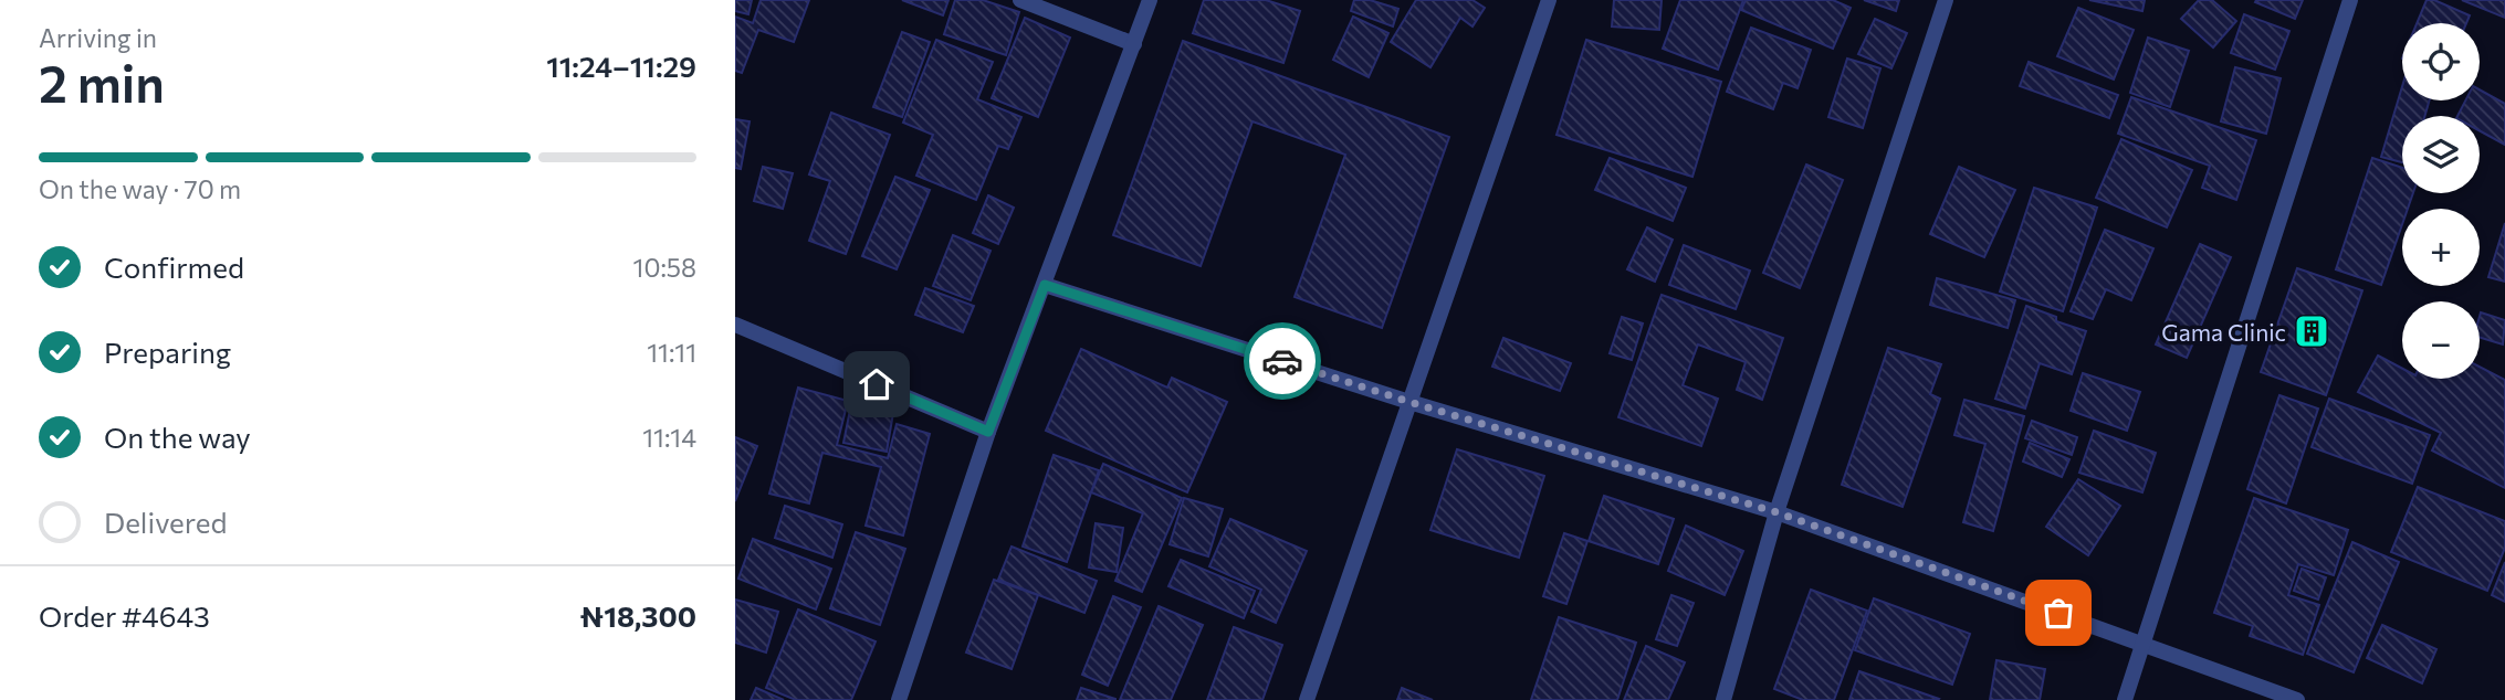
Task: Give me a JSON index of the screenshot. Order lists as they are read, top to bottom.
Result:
{
  "places": {
    "building": ["Gama Clinic"]
  },
  "page": {
    "heading": ["2 min", "Arriving in", "11:24–11:29"],
    "panel": ["Order #4643", "₦18,300"],
    "map_buttons": ["+", "−"],
    "bar": "On the way · 70 m",
    "list": [
      ["Confirmed", "10:58"],
      ["Preparing", "11:11"],
      ["On the way", "11:14"],
      "Delivered"
    ]
  }
}
